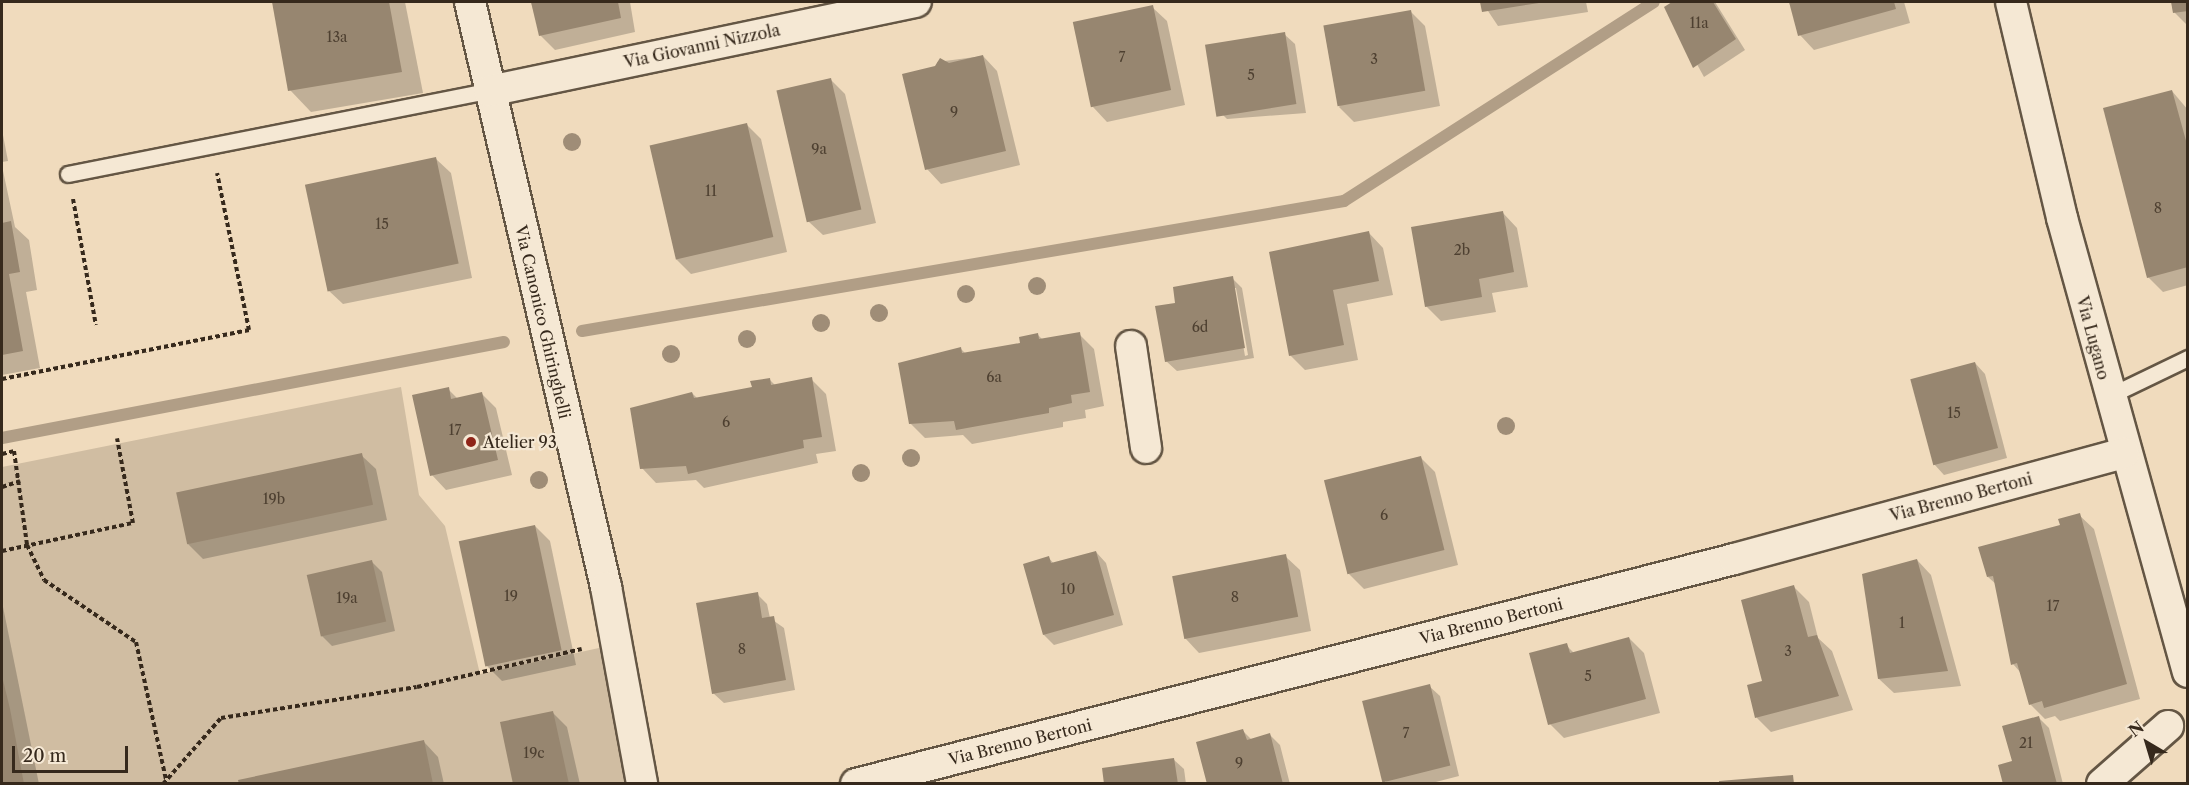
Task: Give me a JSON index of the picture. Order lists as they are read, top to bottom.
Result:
{
  "streets": {
    "street": [
      "Via Giovanni Nizzola",
      "Via Canonico Ghiringhelli",
      "Via Lugano",
      "Via Brenno Bertoni"
    ]
  },
  "crossings": [
    ["Via Giovanni Nizzola", "Via Canonico Ghiringhelli"],
    ["Via Lugano", "Via Brenno Bertoni"]
  ],
  "places": ["Atelier 93"],
  "house_numbers": [
    "11a",
    "13a",
    "7",
    "3",
    "5",
    "9",
    "9a",
    "11",
    "8",
    "15",
    "2b",
    "6d",
    "6a",
    "15",
    "6",
    "17",
    "19b",
    "6",
    "10",
    "19",
    "8",
    "19a",
    "17",
    "1",
    "8",
    "3",
    "5",
    "7",
    "21",
    "19c",
    "9"
  ],
  "scale_bar": "20 m",
  "north": "top left"
}
